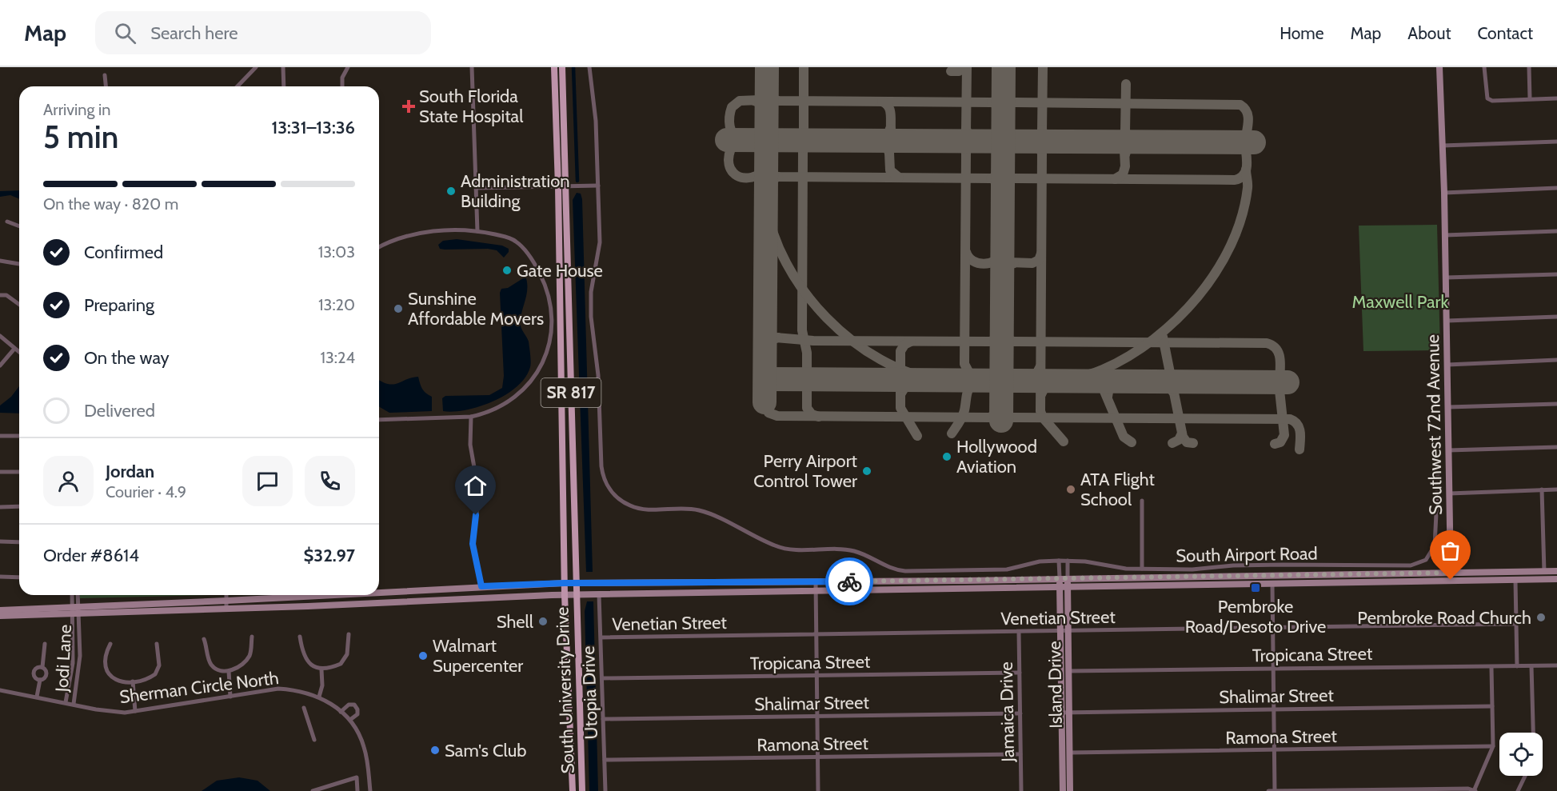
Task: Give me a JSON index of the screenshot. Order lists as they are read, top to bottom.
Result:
{
  "streets": {
    "main road": [
      "SR 817",
      "Southwest 72nd Avenue",
      "Island Drive",
      "South University Drive"
    ],
    "street": [
      "South Airport Road",
      "Venetian Street",
      "Tropicana Street",
      "Jodi Lane",
      "Sherman Circle North",
      "Utopia Drive",
      "Shalimar Street",
      "Jamaica Drive",
      "Ramona Street"
    ]
  },
  "crossings": [
    ["Venetian Street", "Island Drive"],
    ["Venetian Street", "Utopia Drive"],
    ["Venetian Street", "Jamaica Drive"],
    ["Tropicana Street", "Island Drive"],
    ["Tropicana Street", "Utopia Drive"],
    ["Tropicana Street", "Jamaica Drive"],
    ["Jodi Lane", "Sherman Circle North"],
    ["Island Drive", "Shalimar Street"],
    ["Island Drive", "Ramona Street"],
    ["Utopia Drive", "Shalimar Street"],
    ["Utopia Drive", "Ramona Street"],
    ["Shalimar Street", "Jamaica Drive"],
    ["Jamaica Drive", "Ramona Street"]
  ],
  "parks": ["Maxwell Park"],
  "places": {
    "health": ["South Florida State Hospital"],
    "other": [
      "Administration Building",
      "Gate House",
      "Sunshine Affordable Movers",
      "Hollywood Aviation",
      "Perry Airport Control Tower",
      "ATA Flight School",
      "Pembroke Road Church",
      "Shell",
      "Walmart Supercenter",
      "Sam's Club"
    ],
    "transit": ["Pembroke Road/Desoto Drive"]
  },
  "page": {
    "header": "Map",
    "search": "Search here",
    "nav": [
      "Home",
      "Map",
      "About",
      "Contact"
    ],
    "heading": ["5 min", "Arriving in", "13:31–13:36"],
    "panel": [
      "Jordan",
      "Courier · 4.9",
      "Order #8614",
      "$32.97"
    ],
    "bar": "On the way · 820 m",
    "list": [
      ["Confirmed", "13:03"],
      ["Preparing", "13:20"],
      ["On the way", "13:24"],
      "Delivered"
    ]
  }
}
